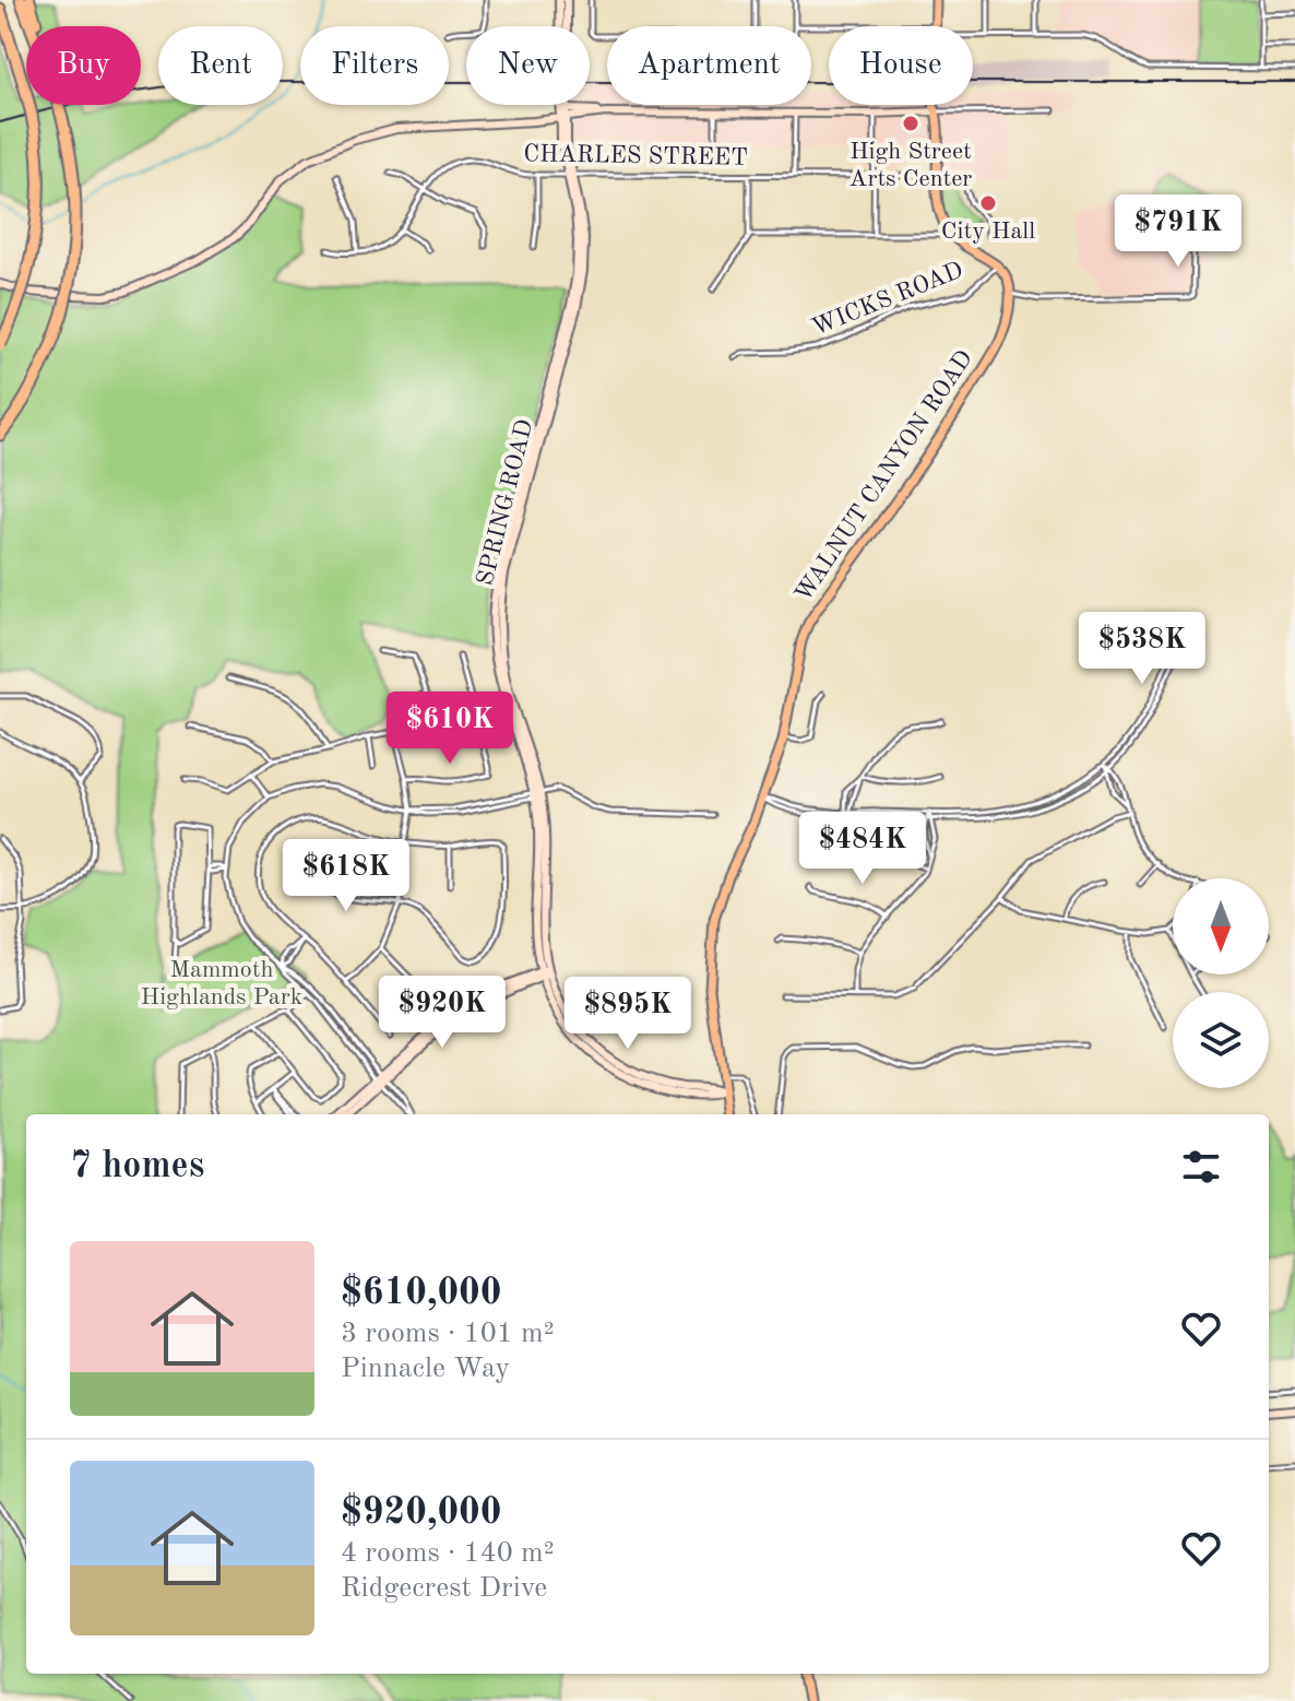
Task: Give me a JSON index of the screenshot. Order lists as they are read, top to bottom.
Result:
{
  "streets": {
    "main road": ["WALNUT CANYON ROAD", "SPRING ROAD"],
    "street": ["CHARLES STREET", "WICKS ROAD"]
  },
  "crossings": [
    ["CHARLES STREET", "SPRING ROAD"],
    ["WALNUT CANYON ROAD", "SPRING ROAD"]
  ],
  "parks": ["Mammoth Highlands Park"],
  "places": ["High Street Arts Center", "City Hall"],
  "north": "bottom",
  "page": {
    "chip": [
      "Buy",
      "Rent",
      "Filters",
      "New",
      "Apartment",
      "House"
    ],
    "price": [
      "$791K",
      "$538K",
      "$610K",
      "$484K",
      "$618K",
      "$920K",
      "$895K"
    ],
    "heading": "7 homes",
    "list": [
      {
        "name": "$610,000",
        "note": "3 rooms · 101 m² · Pinnacle Way"
      },
      {
        "name": "$920,000",
        "note": "4 rooms · 140 m² · Ridgecrest Drive"
      }
    ]
  }
}
